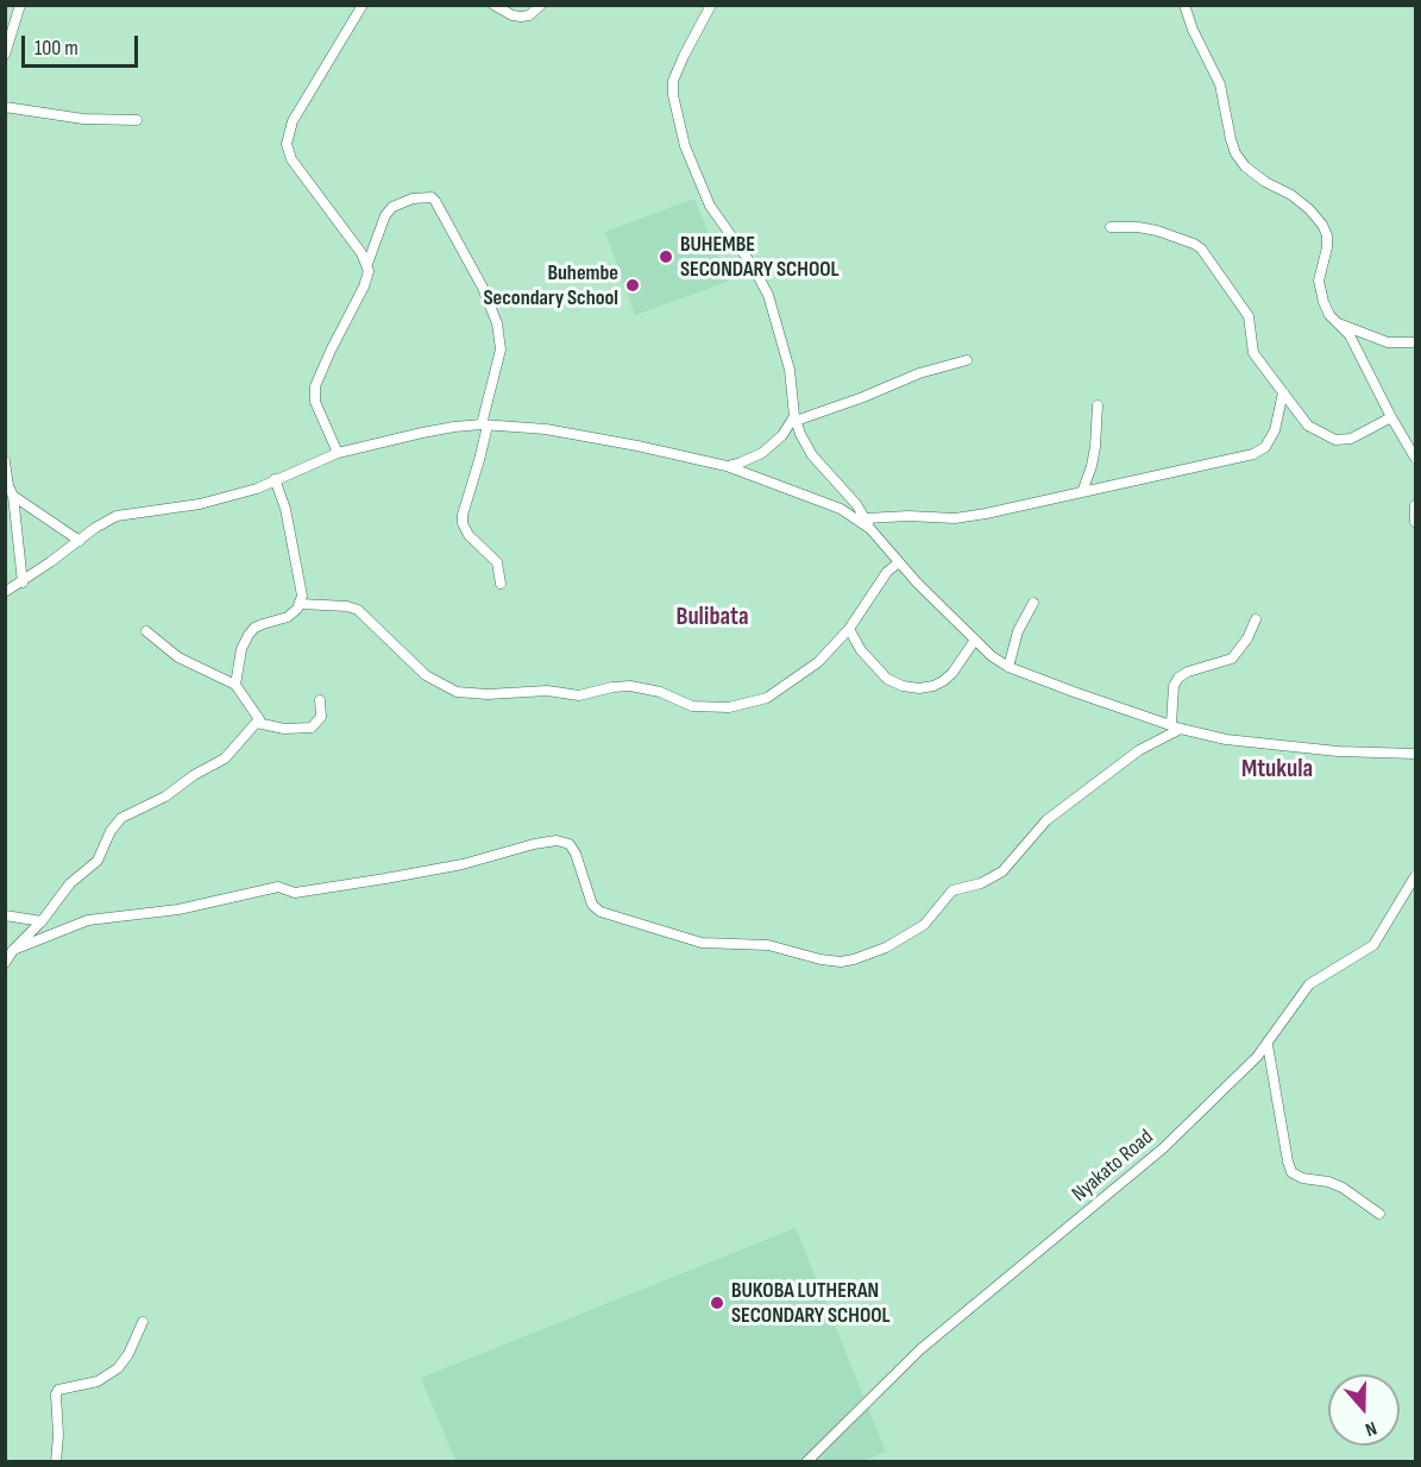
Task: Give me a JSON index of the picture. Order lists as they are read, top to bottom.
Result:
{
  "streets": {
    "street": ["Nyakato Road"]
  },
  "districts": ["Bulibata", "Mtukula"],
  "places": ["BUHEMBE SECONDARY SCHOOL", "Buhembe Secondary School", "BUKOBA LUTHERAN SECONDARY SCHOOL"],
  "scale_bar": "100 m",
  "north": "bottom"
}
